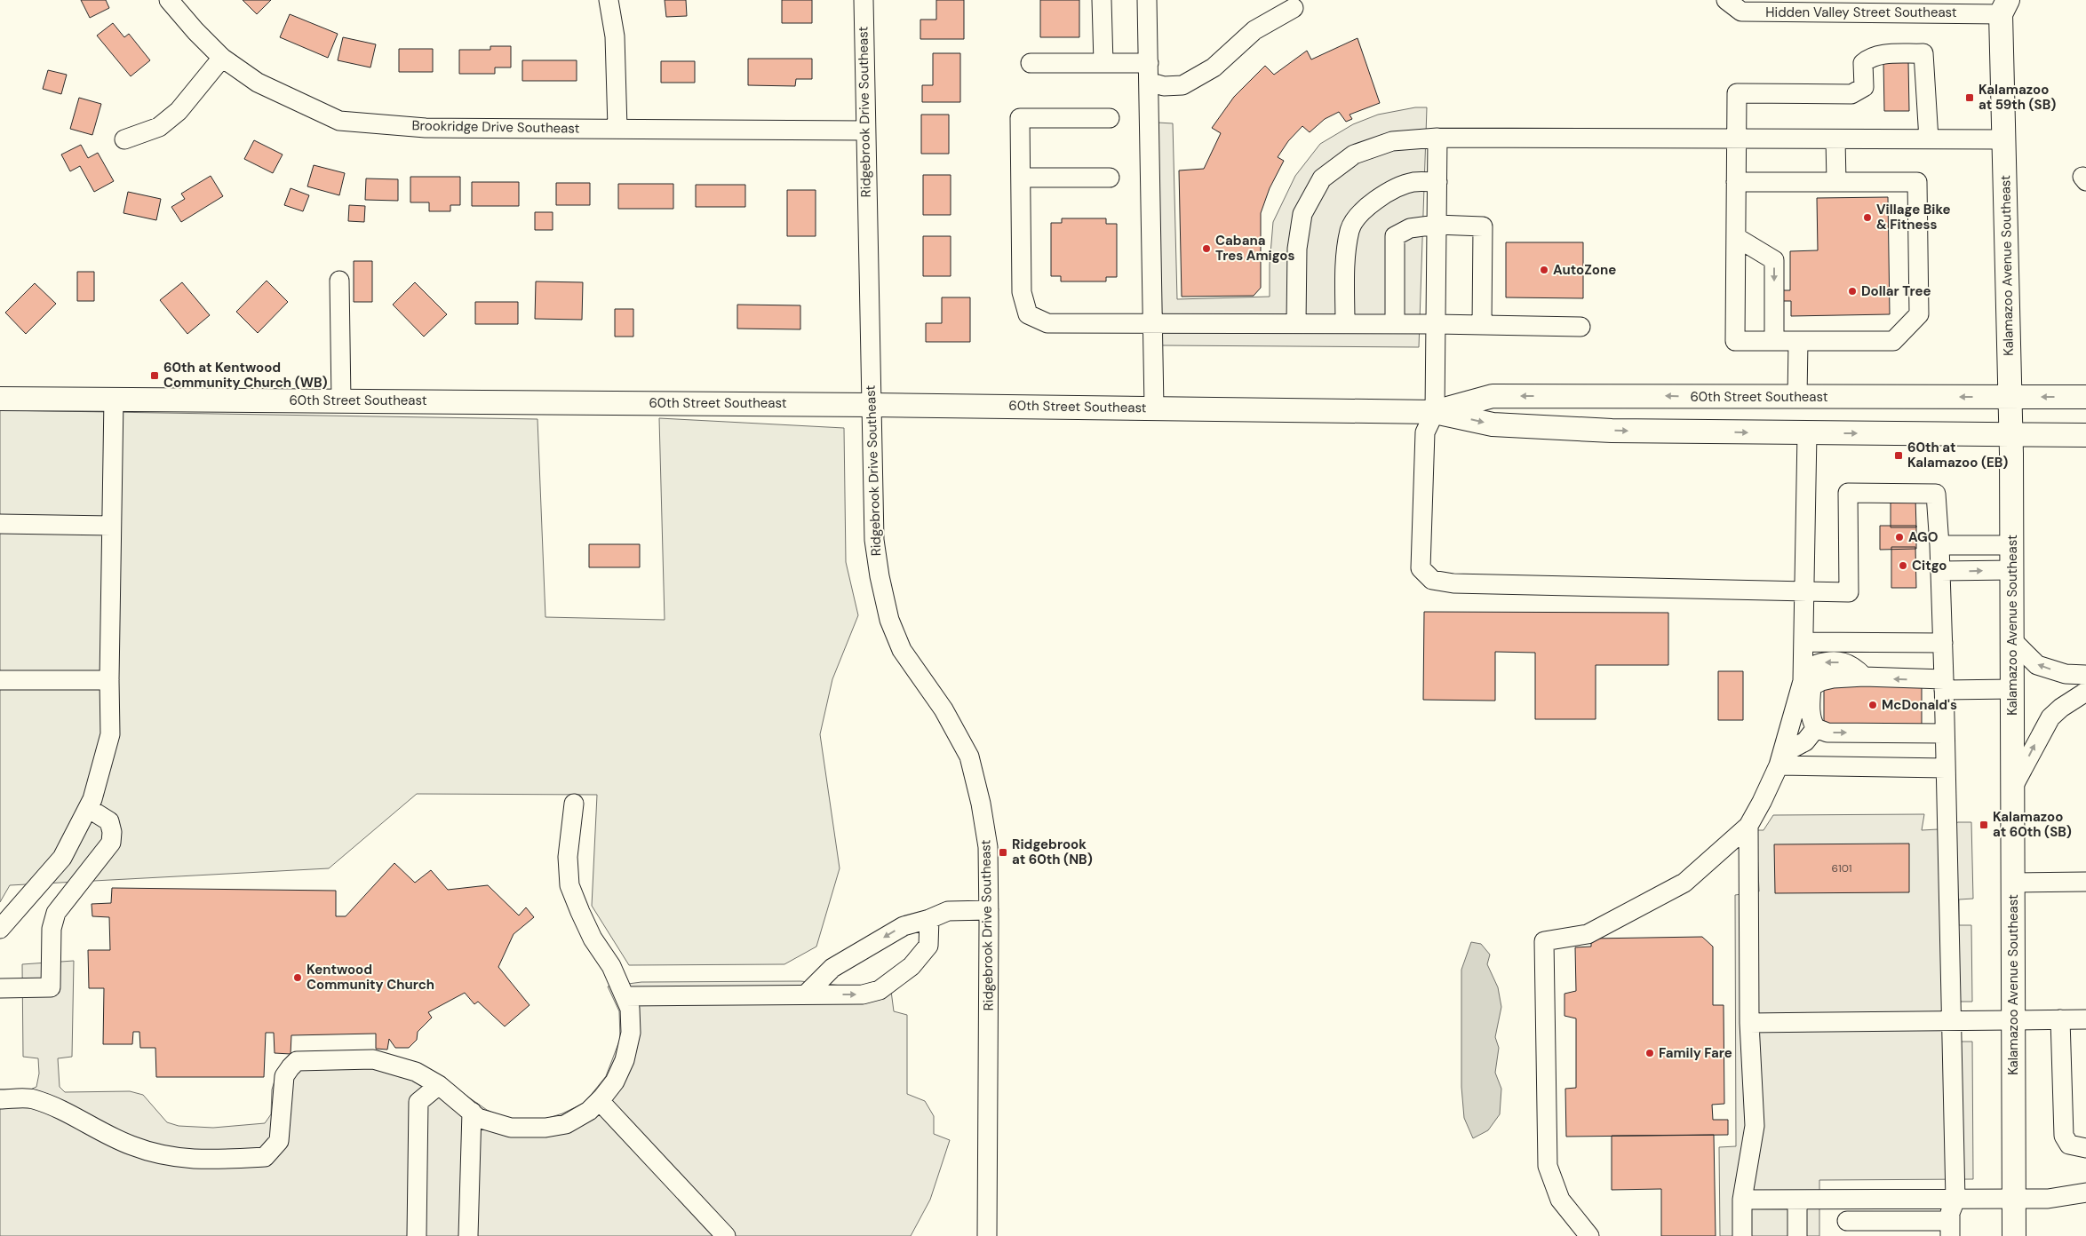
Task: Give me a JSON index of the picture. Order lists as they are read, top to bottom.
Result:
{
  "streets": {
    "main road": ["Kalamazoo Avenue Southeast", "60th Street Southeast"],
    "street": ["Hidden Valley Street Southeast", "Ridgebrook Drive Southeast", "Brookridge Drive Southeast"]
  },
  "crossings": [
    ["Hidden Valley Street Southeast", "Kalamazoo Avenue Southeast"],
    ["Ridgebrook Drive Southeast", "Brookridge Drive Southeast"],
    ["Ridgebrook Drive Southeast", "60th Street Southeast"],
    ["Kalamazoo Avenue Southeast", "60th Street Southeast"]
  ],
  "places": {
    "transit": [
      "Kalamazoo at 59th (SB)",
      "60th at Kentwood Community Church (WB)",
      "60th at Kalamazoo (EB)",
      "Kalamazoo at 60th (SB)",
      "Ridgebrook at 60th (NB)"
    ],
    "other": [
      "Village Bike & Fitness",
      "Cabana Tres Amigos",
      "AutoZone",
      "Dollar Tree",
      "AGO",
      "Citgo",
      "McDonald's",
      "Kentwood Community Church",
      "Family Fare"
    ]
  },
  "house_numbers": ["6101"]
}
